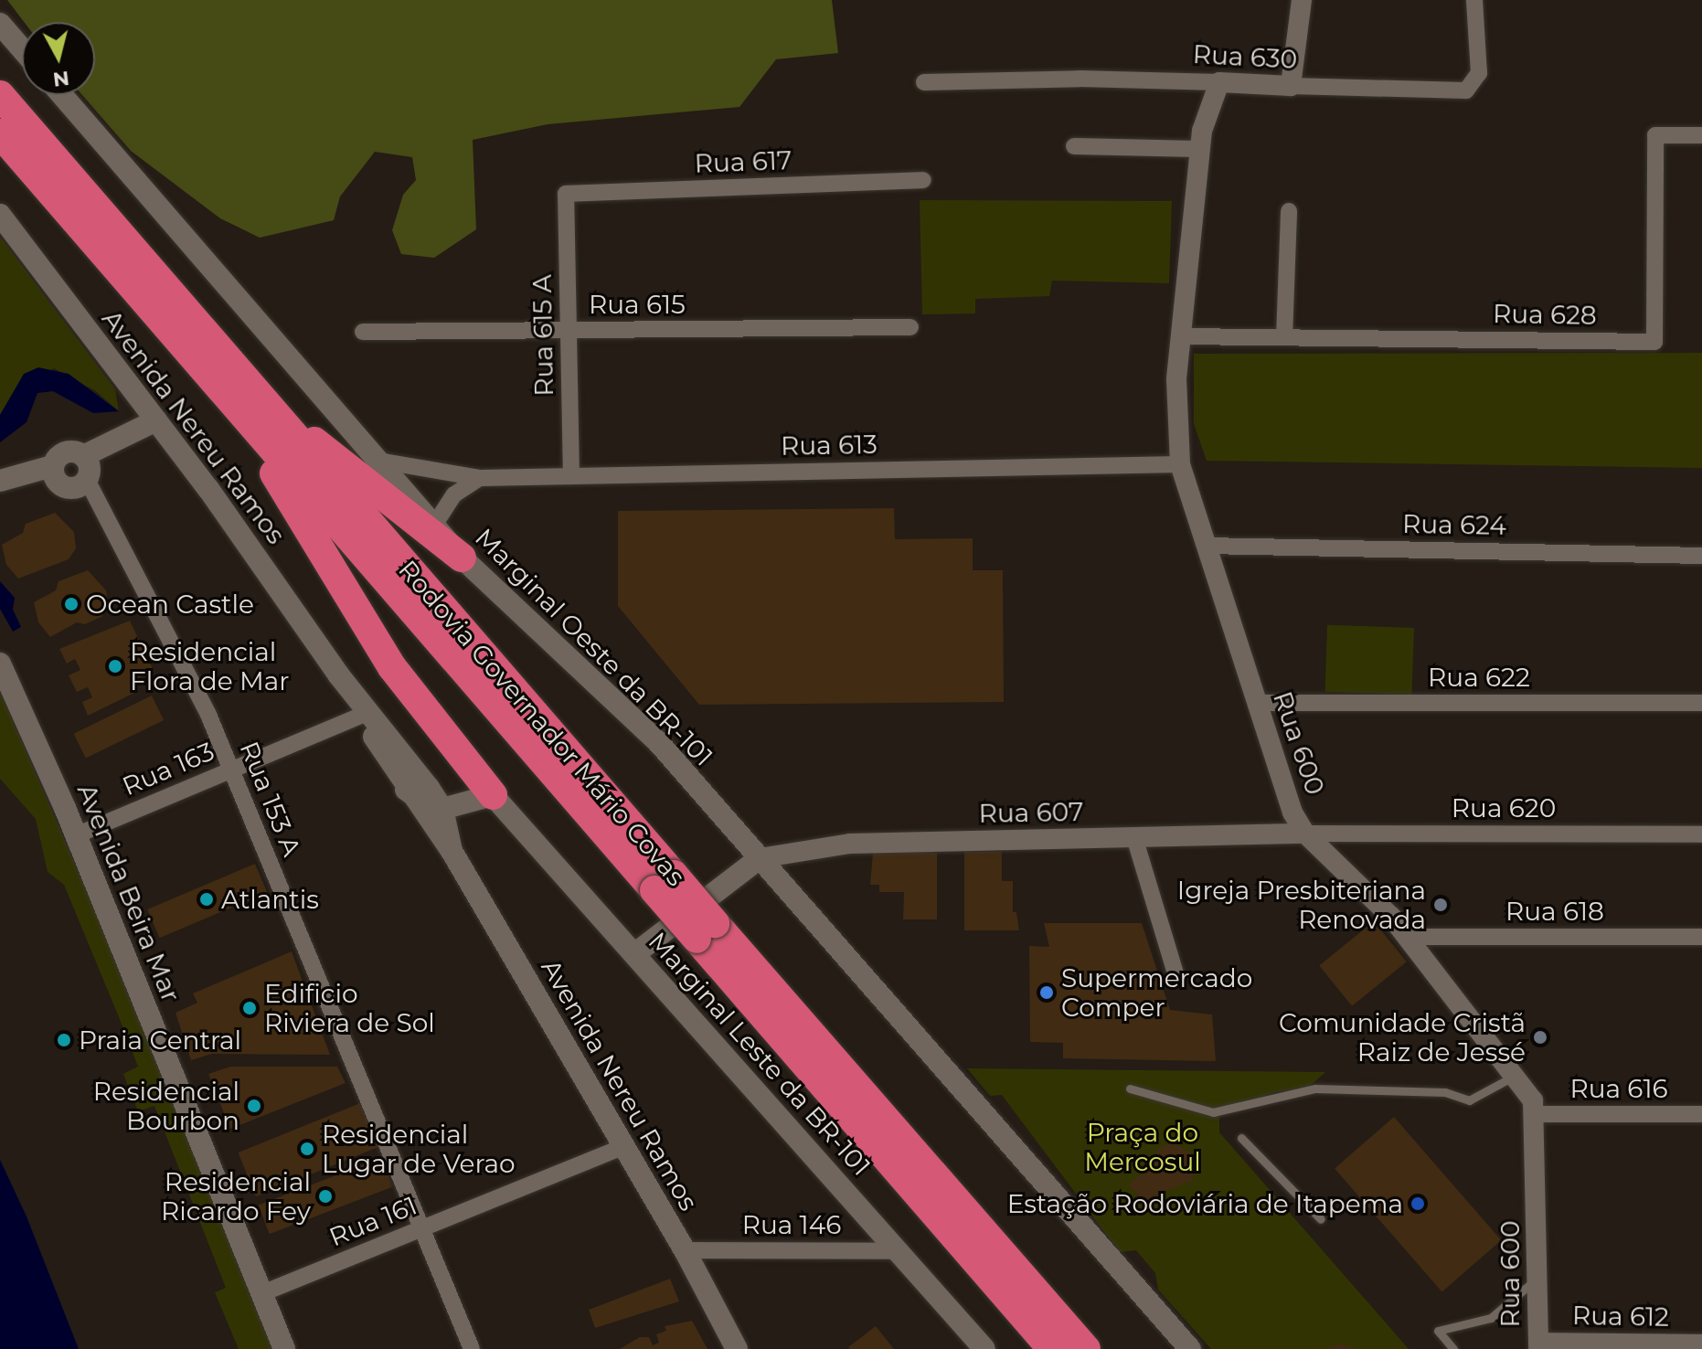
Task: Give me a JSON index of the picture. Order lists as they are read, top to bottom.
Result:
{
  "streets": {
    "highway": ["Rodovia Governador Mário Covas"],
    "main road": [
      "Avenida Nereu Ramos",
      "Marginal Oeste da BR-101",
      "Avenida Beira Mar",
      "Marginal Leste da BR-101"
    ],
    "street": [
      "Rua 630",
      "Rua 617",
      "Rua 615",
      "Rua 628",
      "Rua 615 A",
      "Rua 613",
      "Rua 624",
      "Rua 622",
      "Rua 600",
      "Rua 163",
      "Rua 153 A",
      "Rua 620",
      "Rua 607",
      "Rua 618",
      "Rua 616",
      "Rua 161",
      "Rua 146",
      "Rua 612"
    ]
  },
  "crossings": [
    ["Rua 630", "Rua 600"],
    ["Rua 617", "Rua 615 A"],
    ["Rua 615", "Rua 615 A"],
    ["Rua 628", "Rua 600"],
    ["Rua 615 A", "Rua 613"],
    ["Avenida Nereu Ramos", "Rua 163"],
    ["Avenida Nereu Ramos", "Rua 161"],
    ["Avenida Nereu Ramos", "Rua 146"],
    ["Rua 613", "Marginal Oeste da BR-101"],
    ["Rua 613", "Rua 600"],
    ["Rua 624", "Rua 600"],
    ["Marginal Oeste da BR-101", "Rua 607"],
    ["Rua 622", "Rua 600"],
    ["Rua 600", "Rua 620"],
    ["Rua 600", "Rua 607"],
    ["Rua 600", "Rua 618"],
    ["Rua 600", "Rua 616"],
    ["Rua 600", "Rua 612"],
    ["Rua 163", "Rua 153 A"],
    ["Rua 163", "Avenida Beira Mar"],
    ["Rua 153 A", "Rua 161"],
    ["Rua 620", "Rua 607"],
    ["Avenida Beira Mar", "Rua 161"],
    ["Marginal Leste da BR-101", "Rua 146"]
  ],
  "parks": ["Praça do Mercosul"],
  "places": [
    "Ocean Castle",
    "Residencial Flora de Mar",
    "Atlantis",
    "Igreja Presbiteriana Renovada",
    "Supermercado Comper",
    "Edificio Riviera de Sol",
    "Comunidade Cristã Raiz de Jessé",
    "Praia Central",
    "Residencial Bourbon",
    "Residencial Lugar de Verao",
    "Residencial Ricardo Fey",
    "Estação Rodoviária de Itapema"
  ],
  "north": "bottom"
}
